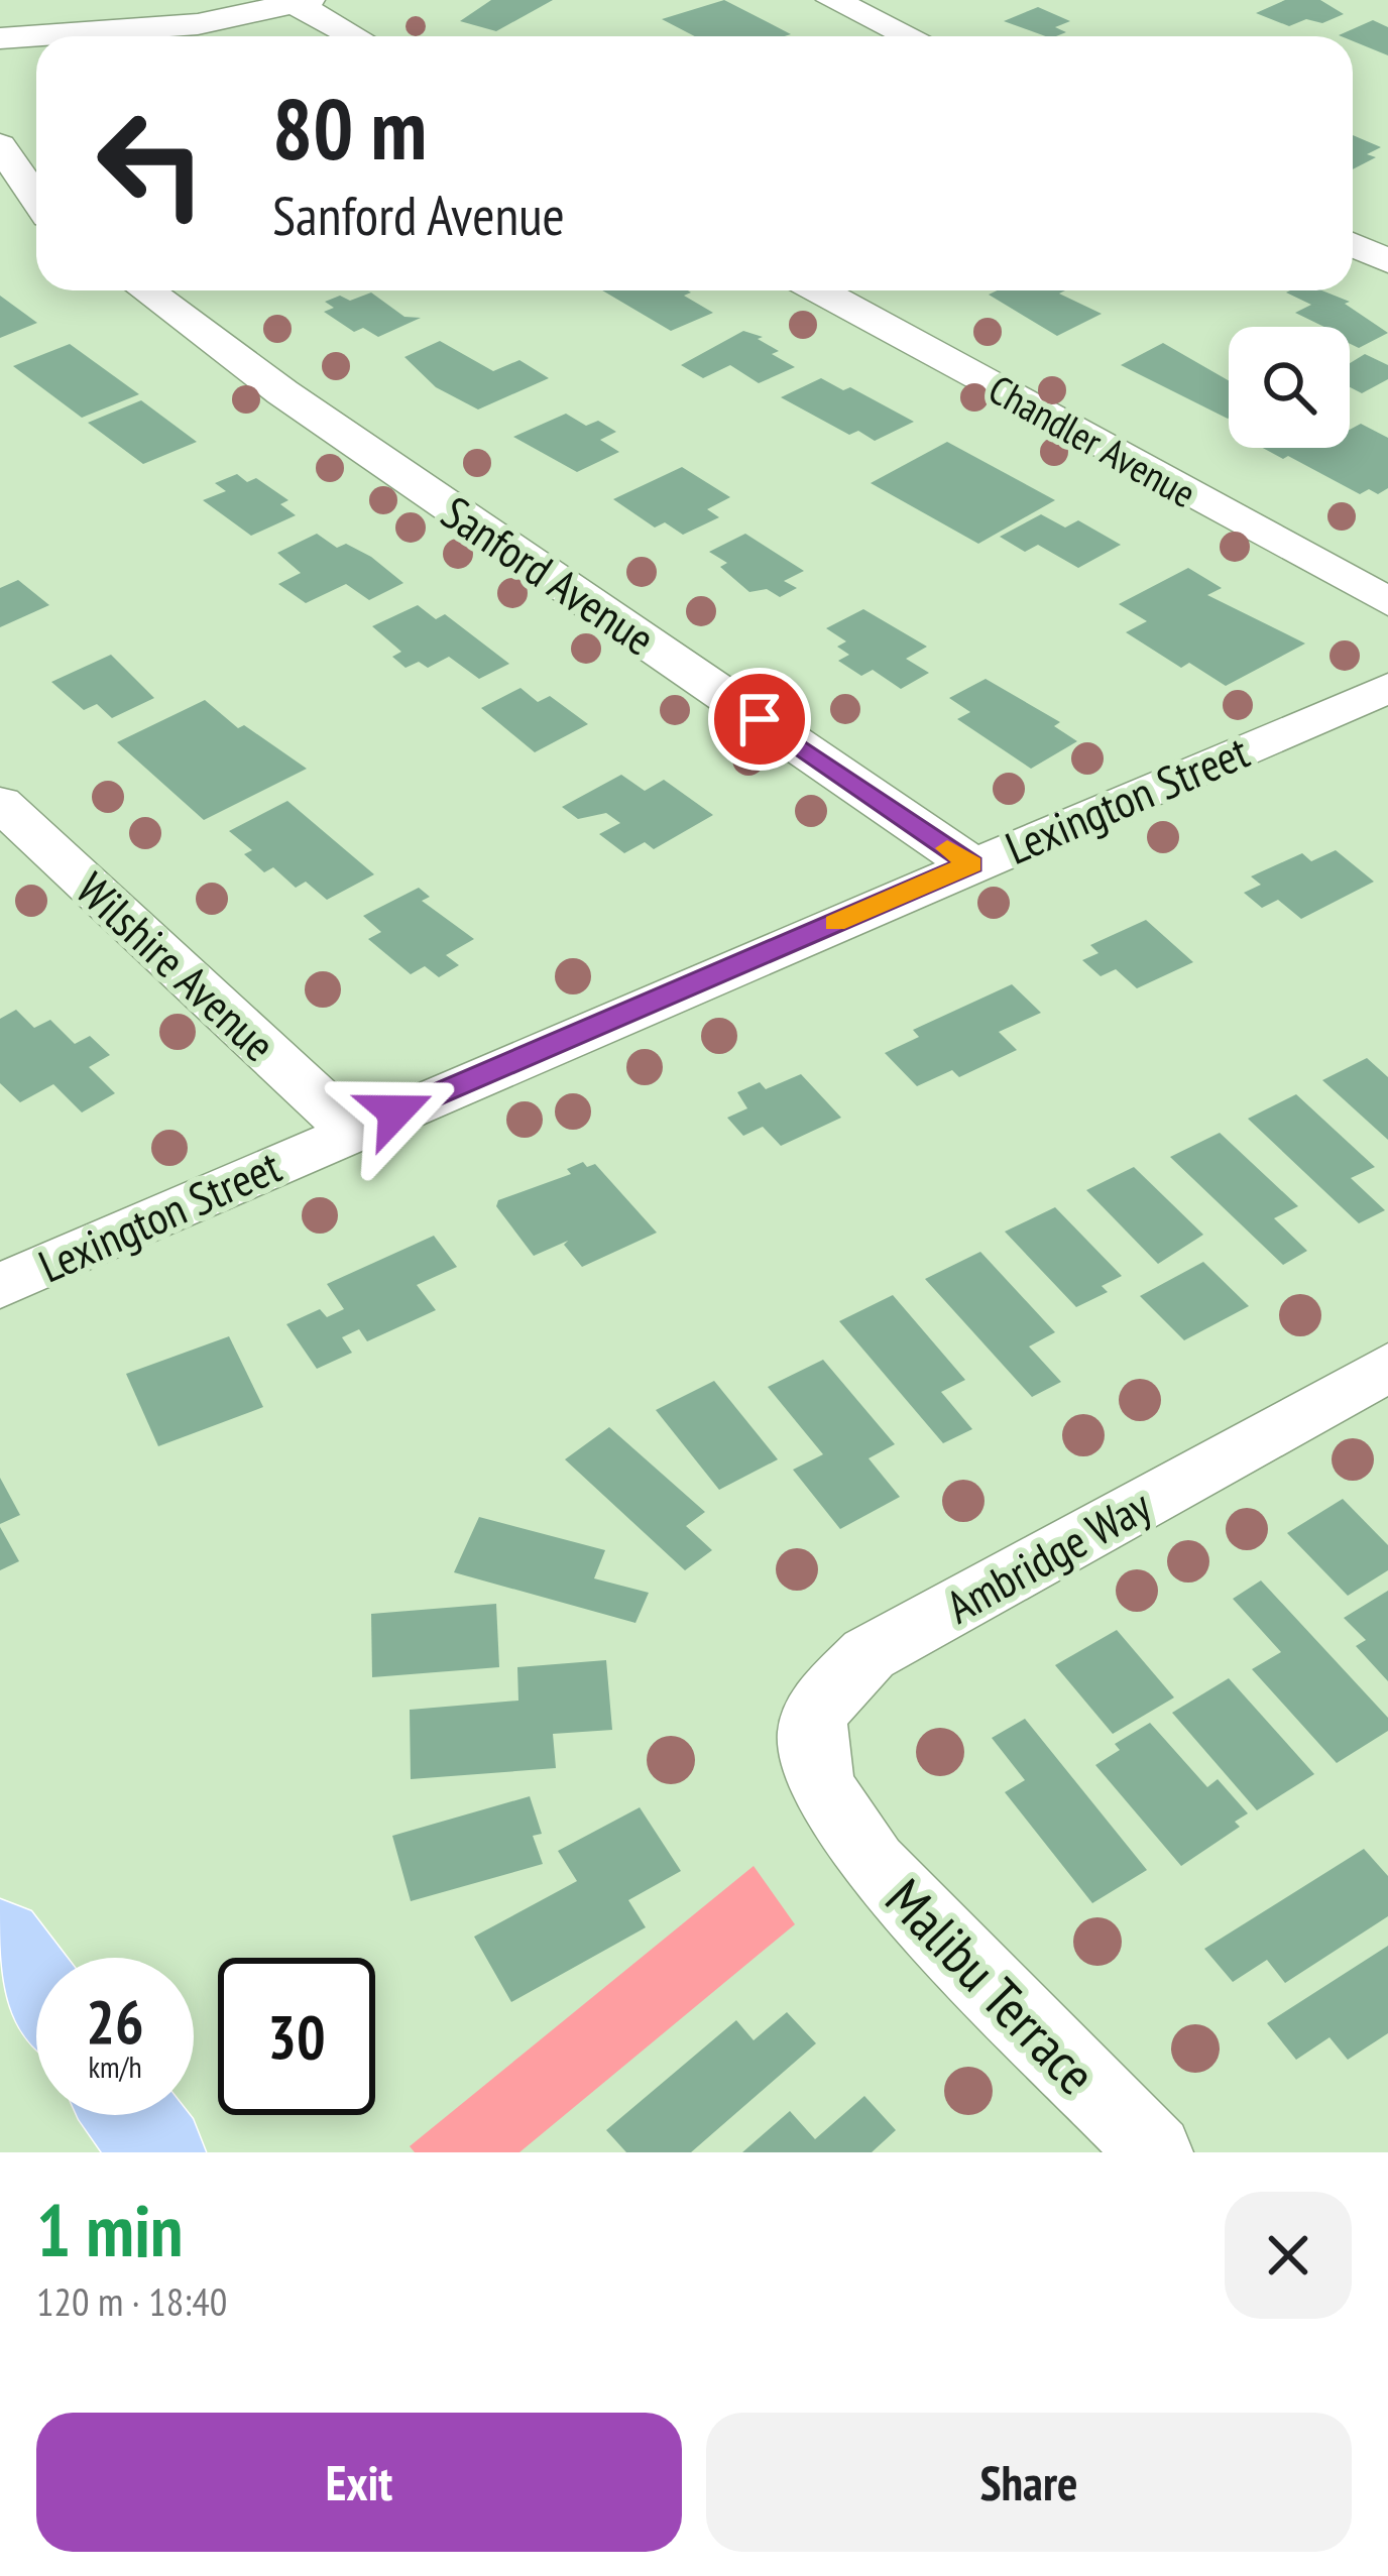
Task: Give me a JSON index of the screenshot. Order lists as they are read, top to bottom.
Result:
{
  "streets": {
    "street": [
      "Chandler Avenue",
      "Sanford Avenue",
      "Lexington Street",
      "Wilshire Avenue",
      "Ambridge Way",
      "Malibu Terrace"
    ]
  },
  "crossings": [
    ["Sanford Avenue", "Lexington Street"],
    ["Lexington Street", "Wilshire Avenue"],
    ["Ambridge Way", "Malibu Terrace"]
  ],
  "page": {
    "turn": ["80 m", "Sanford Avenue"],
    "speed": "26 km/h",
    "limit": "30",
    "heading": ["1 min", "120 m · 18:40"],
    "buttons": ["Exit", "Share"]
  }
}
